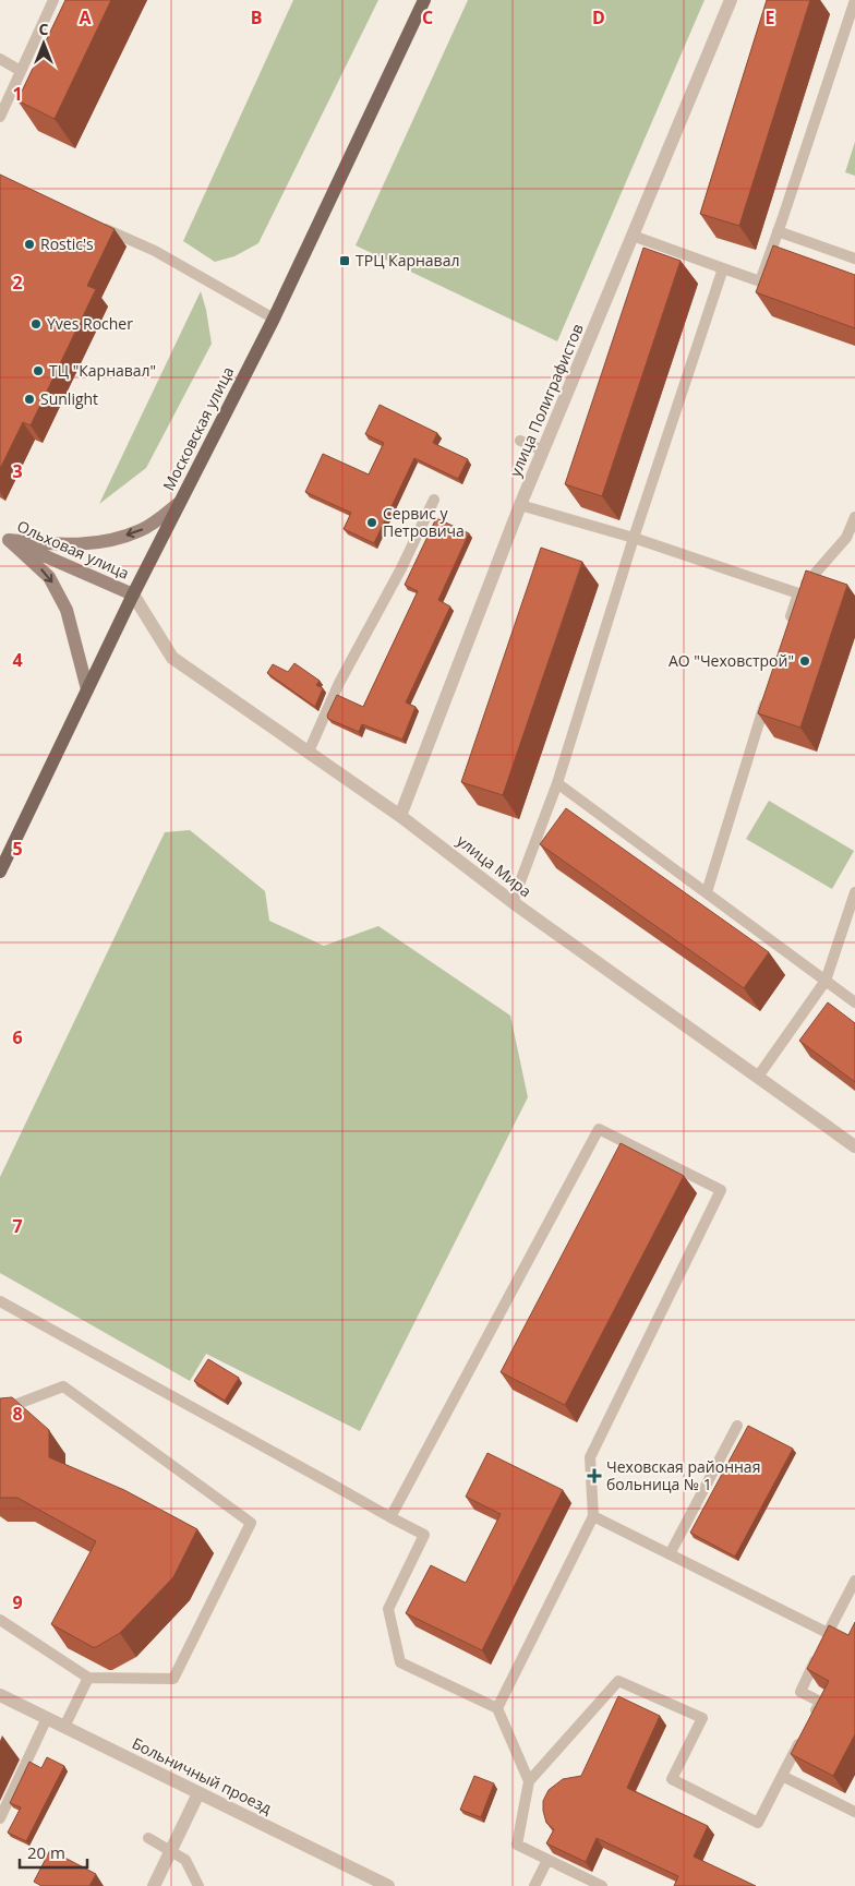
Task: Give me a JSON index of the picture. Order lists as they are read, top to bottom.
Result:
{
  "streets": {
    "main road": ["Московская улица", "Ольховая улица"],
    "street": ["улица Полиграфистов", "улица Мира", "Больничный проезд"]
  },
  "crossings": [
    ["улица Полиграфистов", "улица Мира"],
    ["Московская улица", "Ольховая улица"],
    ["Московская улица", "улица Мира"],
    ["Ольховая улица", "улица Мира"]
  ],
  "places": {
    "other": [
      "Rostic's",
      "Yves Rocher",
      "ТЦ \"Карнавал\"",
      "Sunlight",
      "Сервис у Петровича",
      "АО \"Чеховстрой\""
    ],
    "transit": ["ТРЦ Карнавал"],
    "health": ["Чеховская районная больница № 1"]
  },
  "scale_bar": "20 m",
  "north": "top",
  "grid": {
    "columns": [
      "A",
      "B",
      "C",
      "D",
      "E"
    ],
    "rows": [
      "1",
      "2",
      "3",
      "4",
      "5",
      "6",
      "7",
      "8",
      "9"
    ]
  }
}
